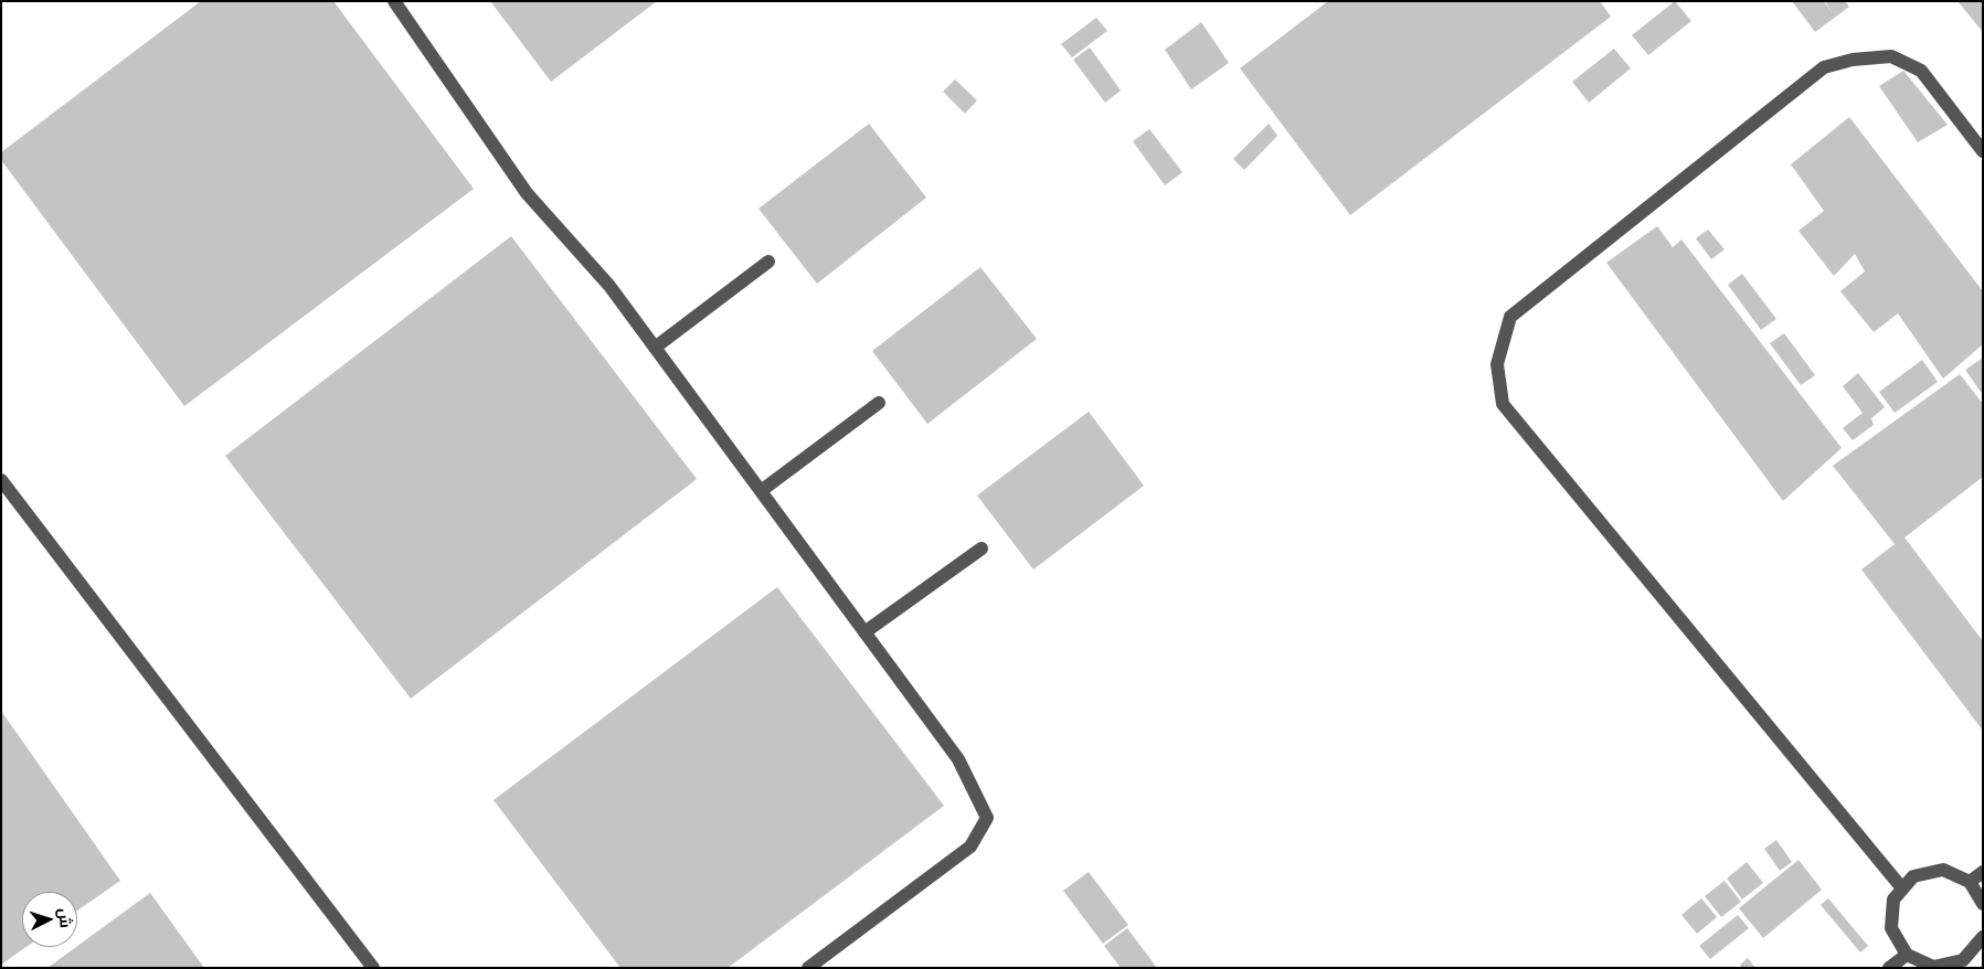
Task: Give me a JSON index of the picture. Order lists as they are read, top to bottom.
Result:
{
  "north": "right"
}
